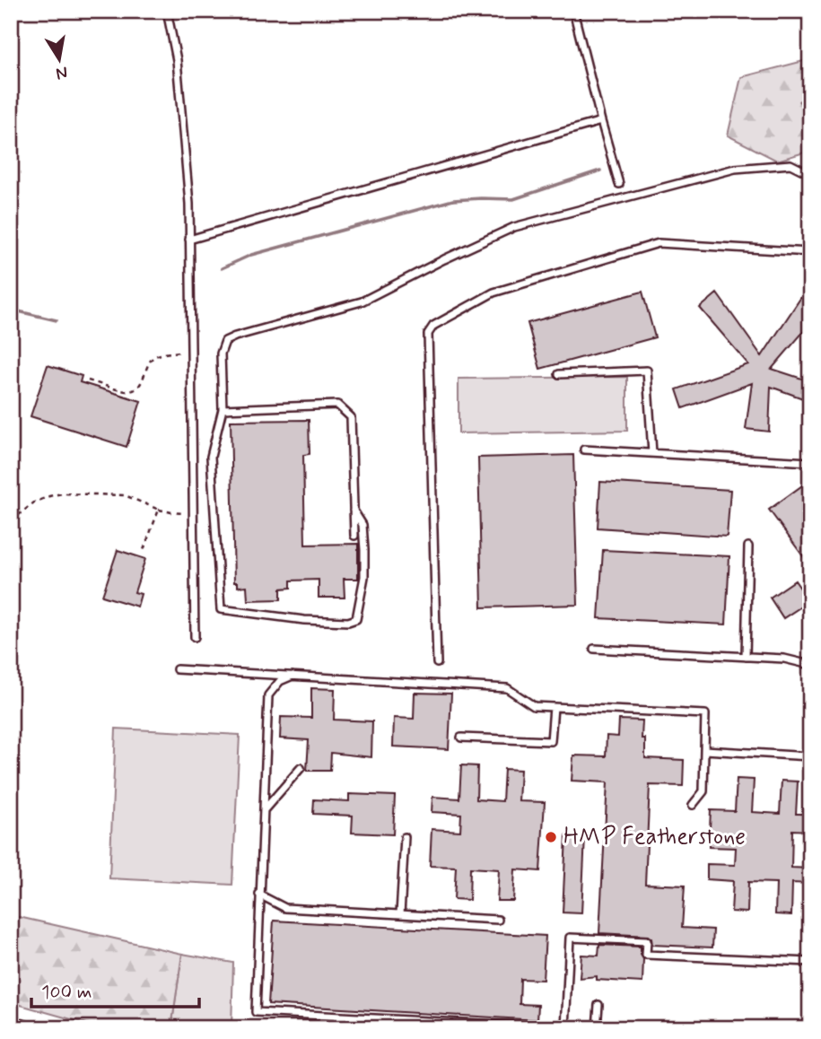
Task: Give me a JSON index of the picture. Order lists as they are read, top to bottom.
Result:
{
  "places": ["HMP Featherstone"],
  "scale_bar": "100 m",
  "north": "bottom"
}
